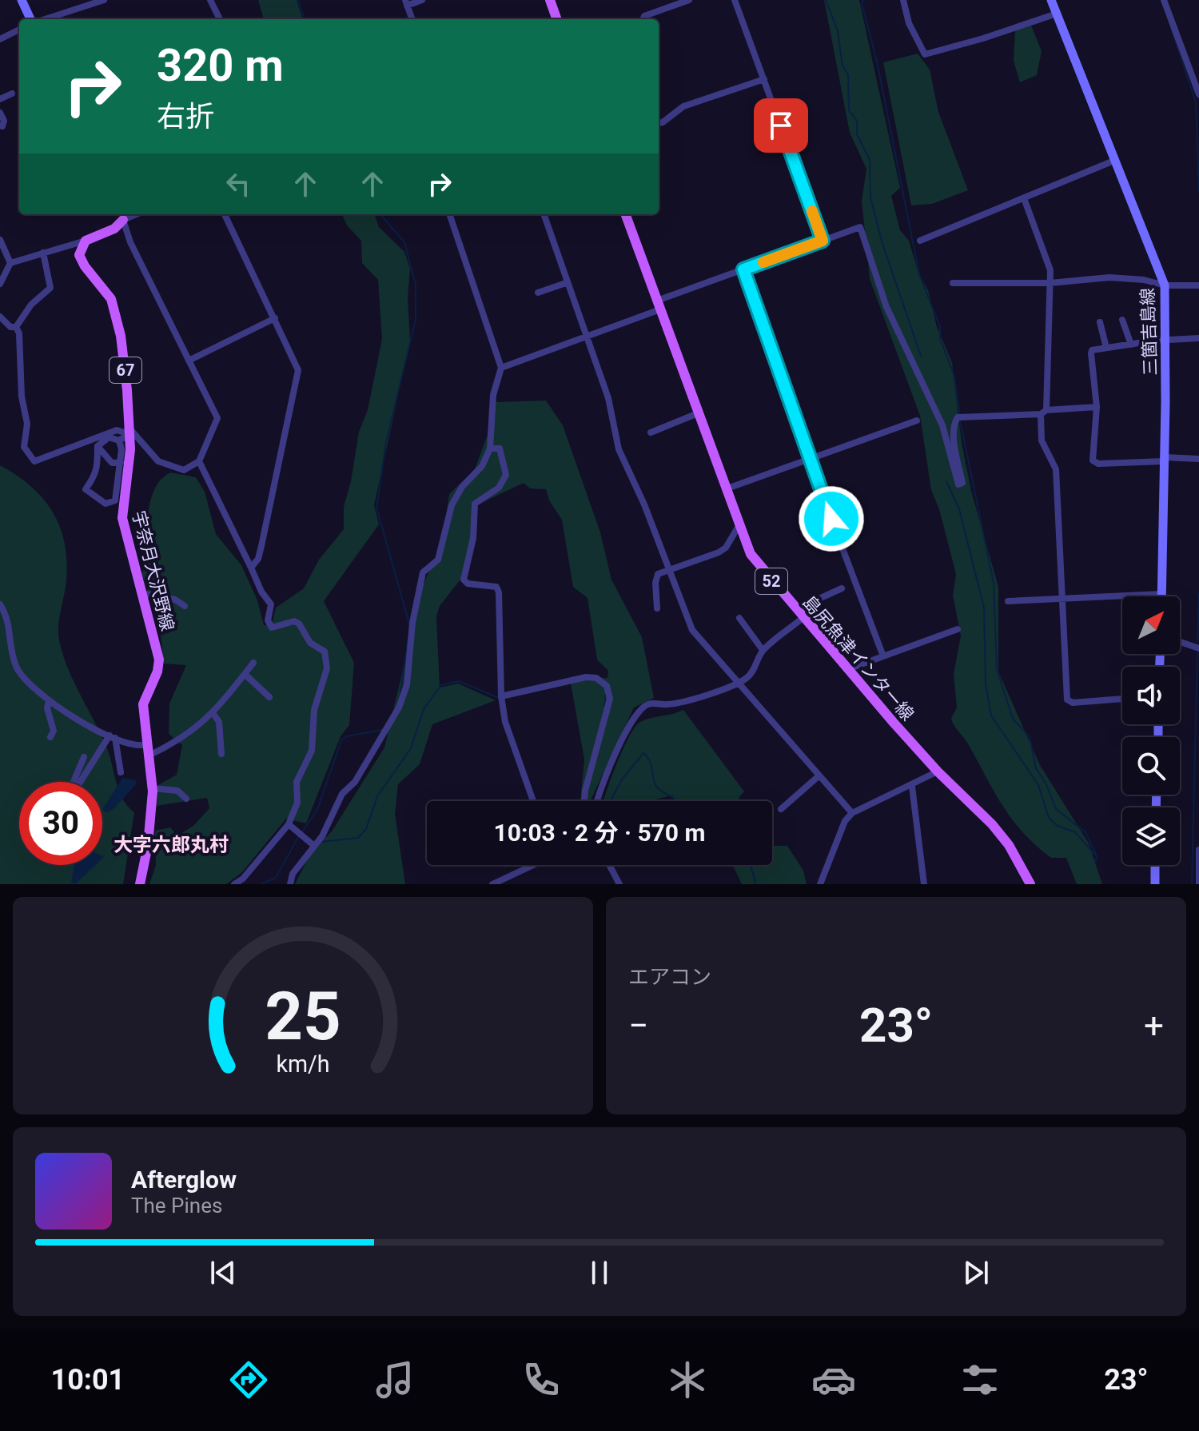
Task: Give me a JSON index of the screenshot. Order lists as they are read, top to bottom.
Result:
{
  "streets": {
    "main road": [
      "三箇吉島線",
      "67",
      "宇奈月大沢野線",
      "52",
      "島尻魚津インター線"
    ]
  },
  "districts": ["大字六郎丸村"],
  "north": "top right",
  "page": {
    "turn": ["320 m", "右折"],
    "limit": "30",
    "trip": "10:03 · 2 分 · 570 m",
    "tile": "エアコン",
    "heat": ["−", "23°", "+"],
    "song": ["Afterglow", "The Pines"],
    "tabs": ["10:01", "23°"],
    "gauge": ["25", "km/h"]
  }
}
